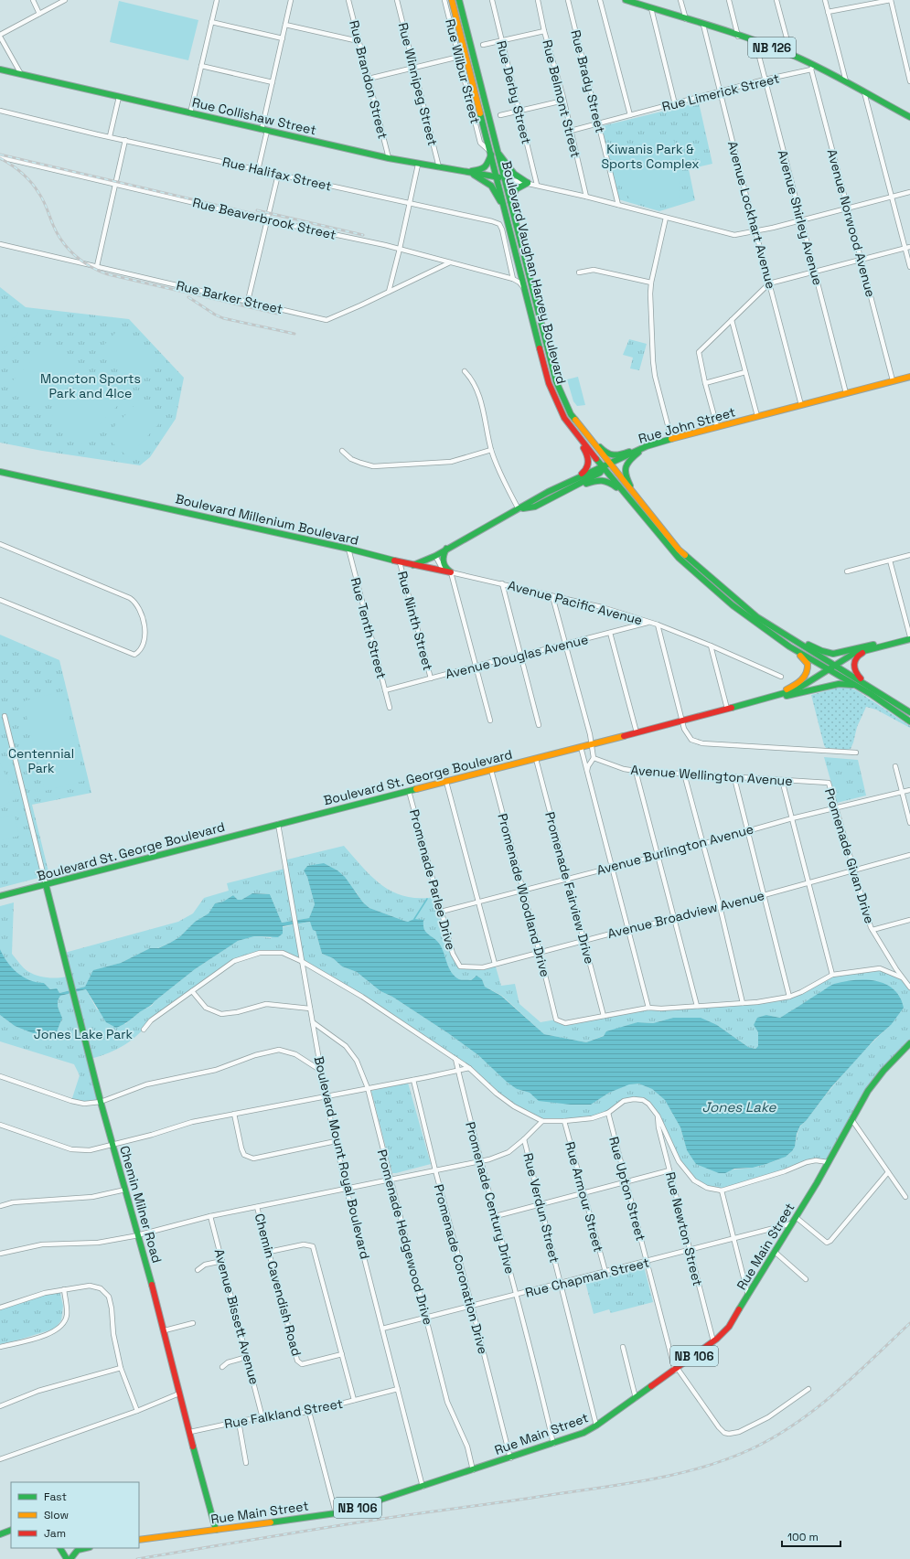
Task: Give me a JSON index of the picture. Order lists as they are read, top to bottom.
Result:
{
  "streets": {
    "main road": [
      "NB 126",
      "Rue Collishaw Street",
      "Boulevard Vaughan Harvey Boulevard",
      "Rue John Street",
      "Boulevard Millenium Boulevard",
      "Boulevard St. George Boulevard",
      "Chemin Milner Road",
      "Rue Main Street",
      "NB 106"
    ],
    "street": [
      "Rue Wilbur Street",
      "Rue Brandon Street",
      "Rue Brady Street",
      "Rue Winnipeg Street",
      "Rue Derby Street",
      "Rue Limerick Street",
      "Rue Belmont Street",
      "Rue Halifax Street",
      "Avenue Lockhart Avenue",
      "Avenue Shirley Avenue",
      "Rue Beaverbrook Street",
      "Avenue Norwood Avenue",
      "Rue Barker Street",
      "Avenue Pacific Avenue",
      "Rue Ninth Street",
      "Rue Tenth Street",
      "Avenue Douglas Avenue",
      "Avenue Wellington Avenue",
      "Avenue Burlington Avenue",
      "Promenade Givan Drive",
      "Promenade Parlee Drive",
      "Promenade Fairview Drive",
      "Promenade Woodland Drive",
      "Avenue Broadview Avenue",
      "Boulevard Mount Royal Boulevard",
      "Rue Upton Street",
      "Rue Armour Street",
      "Promenade Century Drive",
      "Rue Verdun Street",
      "Rue Newton Street",
      "Promenade Hedgewood Drive",
      "Promenade Coronation Drive",
      "Rue Chapman Street",
      "Chemin Cavendish Road",
      "Avenue Bissett Avenue",
      "Rue Falkland Street"
    ]
  },
  "crossings": [
    ["NB 126", "Rue Limerick Street"],
    ["NB 126", "Avenue Lockhart Avenue"],
    ["NB 126", "Avenue Shirley Avenue"],
    ["NB 126", "Avenue Norwood Avenue"],
    ["Rue Wilbur Street", "Boulevard Vaughan Harvey Boulevard"],
    ["Rue Brandon Street", "Rue Collishaw Street"],
    ["Rue Brady Street", "Rue Limerick Street"],
    ["Rue Winnipeg Street", "Rue Collishaw Street"],
    ["Rue Limerick Street", "Rue Belmont Street"],
    ["Rue Limerick Street", "Avenue Lockhart Avenue"],
    ["Rue Limerick Street", "Avenue Shirley Avenue"],
    ["Rue Limerick Street", "Avenue Norwood Avenue"],
    ["Rue Collishaw Street", "Boulevard Vaughan Harvey Boulevard"],
    ["Rue Halifax Street", "Rue Beaverbrook Street"],
    ["Avenue Lockhart Avenue", "Rue John Street"],
    ["Avenue Shirley Avenue", "Rue John Street"],
    ["Rue Beaverbrook Street", "Boulevard Vaughan Harvey Boulevard"],
    ["Rue Beaverbrook Street", "Rue Barker Street"],
    ["Avenue Norwood Avenue", "Rue John Street"],
    ["Boulevard Vaughan Harvey Boulevard", "Rue John Street"],
    ["Boulevard Vaughan Harvey Boulevard", "Boulevard St. George Boulevard"],
    ["Boulevard Millenium Boulevard", "Avenue Pacific Avenue"],
    ["Boulevard Millenium Boulevard", "Rue Ninth Street"],
    ["Boulevard Millenium Boulevard", "Rue Tenth Street"],
    ["Avenue Pacific Avenue", "Avenue Douglas Avenue"],
    ["Rue Ninth Street", "Avenue Douglas Avenue"],
    ["Rue Tenth Street", "Avenue Douglas Avenue"],
    ["Avenue Wellington Avenue", "Promenade Givan Drive"],
    ["Boulevard St. George Boulevard", "Promenade Parlee Drive"],
    ["Boulevard St. George Boulevard", "Promenade Fairview Drive"],
    ["Boulevard St. George Boulevard", "Promenade Woodland Drive"],
    ["Boulevard St. George Boulevard", "Boulevard Mount Royal Boulevard"],
    ["Boulevard St. George Boulevard", "Chemin Milner Road"],
    ["Avenue Burlington Avenue", "Promenade Givan Drive"],
    ["Avenue Burlington Avenue", "Promenade Parlee Drive"],
    ["Avenue Burlington Avenue", "Promenade Fairview Drive"],
    ["Avenue Burlington Avenue", "Promenade Woodland Drive"],
    ["Promenade Givan Drive", "Avenue Broadview Avenue"],
    ["Promenade Parlee Drive", "Avenue Broadview Avenue"],
    ["Promenade Fairview Drive", "Promenade Woodland Drive"],
    ["Promenade Fairview Drive", "Avenue Broadview Avenue"],
    ["Promenade Woodland Drive", "Avenue Broadview Avenue"],
    ["Boulevard Mount Royal Boulevard", "Promenade Hedgewood Drive"],
    ["Boulevard Mount Royal Boulevard", "Rue Main Street"],
    ["Boulevard Mount Royal Boulevard", "Rue Chapman Street"],
    ["Boulevard Mount Royal Boulevard", "Rue Falkland Street"],
    ["Rue Upton Street", "Rue Main Street"],
    ["Rue Upton Street", "Rue Chapman Street"],
    ["Rue Armour Street", "Rue Chapman Street"],
    ["Promenade Century Drive", "Rue Main Street"],
    ["Promenade Century Drive", "Rue Chapman Street"],
    ["Chemin Milner Road", "Rue Main Street"],
    ["Chemin Milner Road", "Rue Falkland Street"],
    ["Rue Verdun Street", "Rue Main Street"],
    ["Rue Verdun Street", "Rue Chapman Street"],
    ["Rue Newton Street", "Rue Main Street"],
    ["Rue Newton Street", "Rue Chapman Street"],
    ["Promenade Hedgewood Drive", "Rue Main Street"],
    ["Promenade Hedgewood Drive", "Rue Chapman Street"],
    ["Rue Main Street", "Promenade Coronation Drive"],
    ["Rue Main Street", "Rue Chapman Street"],
    ["Promenade Coronation Drive", "Rue Chapman Street"],
    ["Avenue Bissett Avenue", "Rue Falkland Street"]
  ],
  "water": ["Jones Lake"],
  "parks": [
    "Kiwanis Park & Sports Complex",
    "Moncton Sports Park and 4Ice",
    "Centennial Park",
    "Jones Lake Park"
  ],
  "legend": ["Fast", "Slow", "Jam"],
  "scale_bar": "100 m"
}
